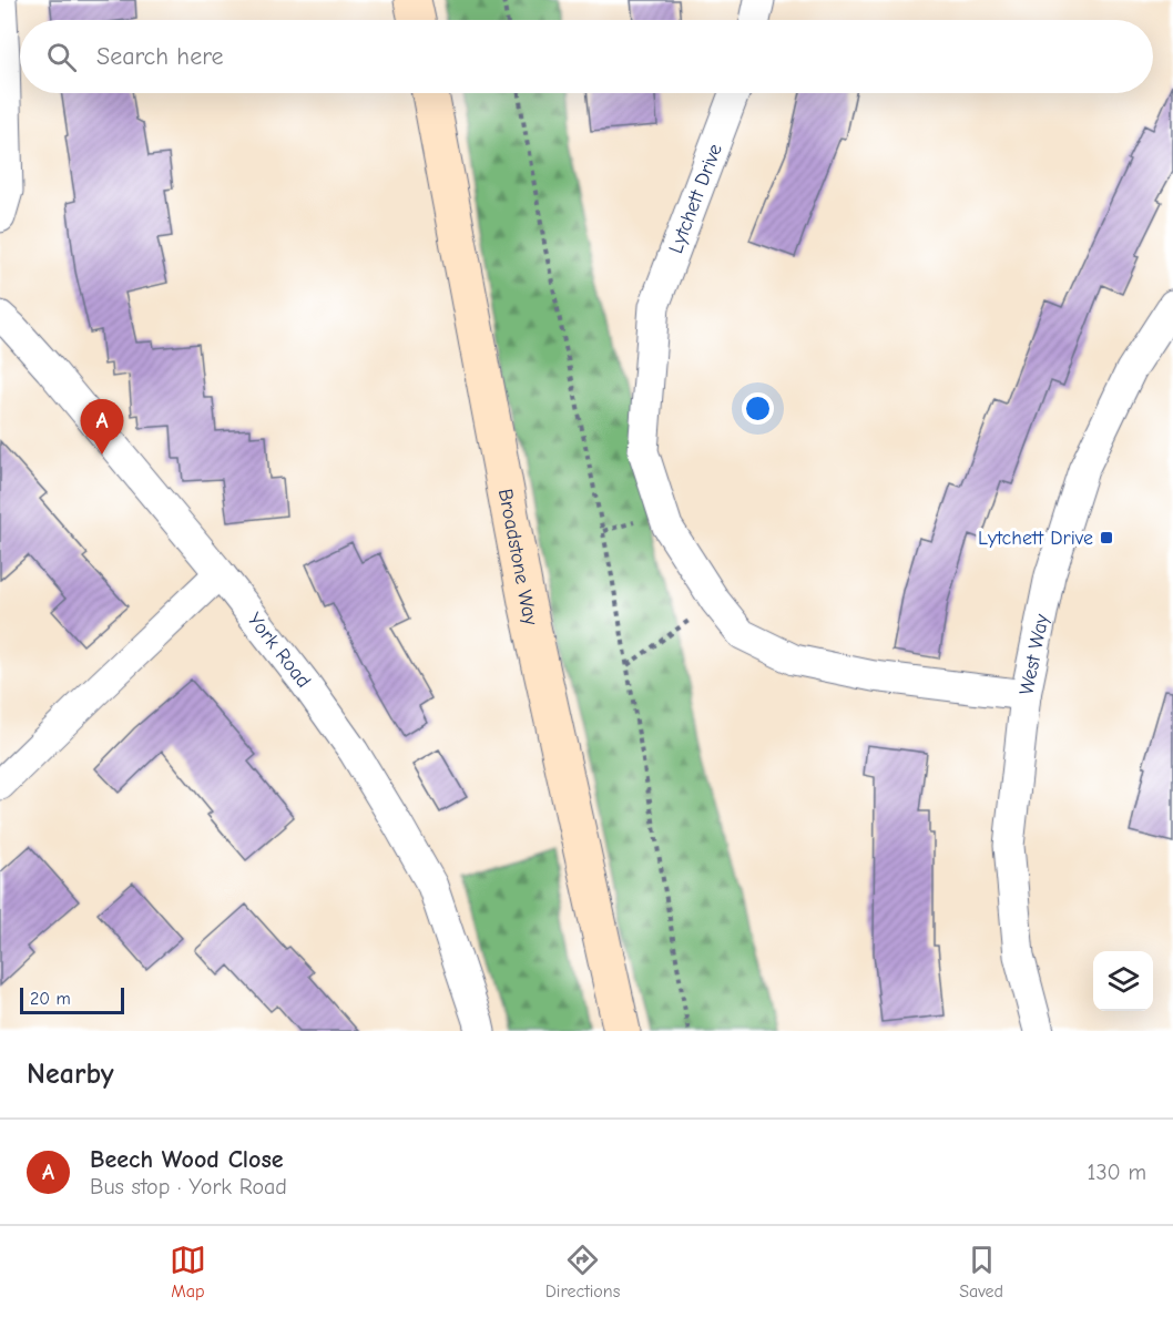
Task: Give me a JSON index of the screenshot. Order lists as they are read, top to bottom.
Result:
{
  "streets": {
    "street": [
      "Lytchett Drive",
      "Broadstone Way",
      "York Road",
      "West Way"
    ]
  },
  "crossings": [
    ["Lytchett Drive", "West Way"]
  ],
  "places": {
    "transit": ["Lytchett Drive"]
  },
  "scale_bar": "20 m",
  "page": {
    "search": "Search here",
    "pins": "A",
    "scale": "20 m",
    "heading": "Nearby",
    "list": [
      {
        "mark": "A",
        "name": "Beech Wood Close",
        "note": "Bus stop · York Road",
        "value": "130 m"
      }
    ],
    "nav": ["Map", "Directions", "Saved"]
  }
}
